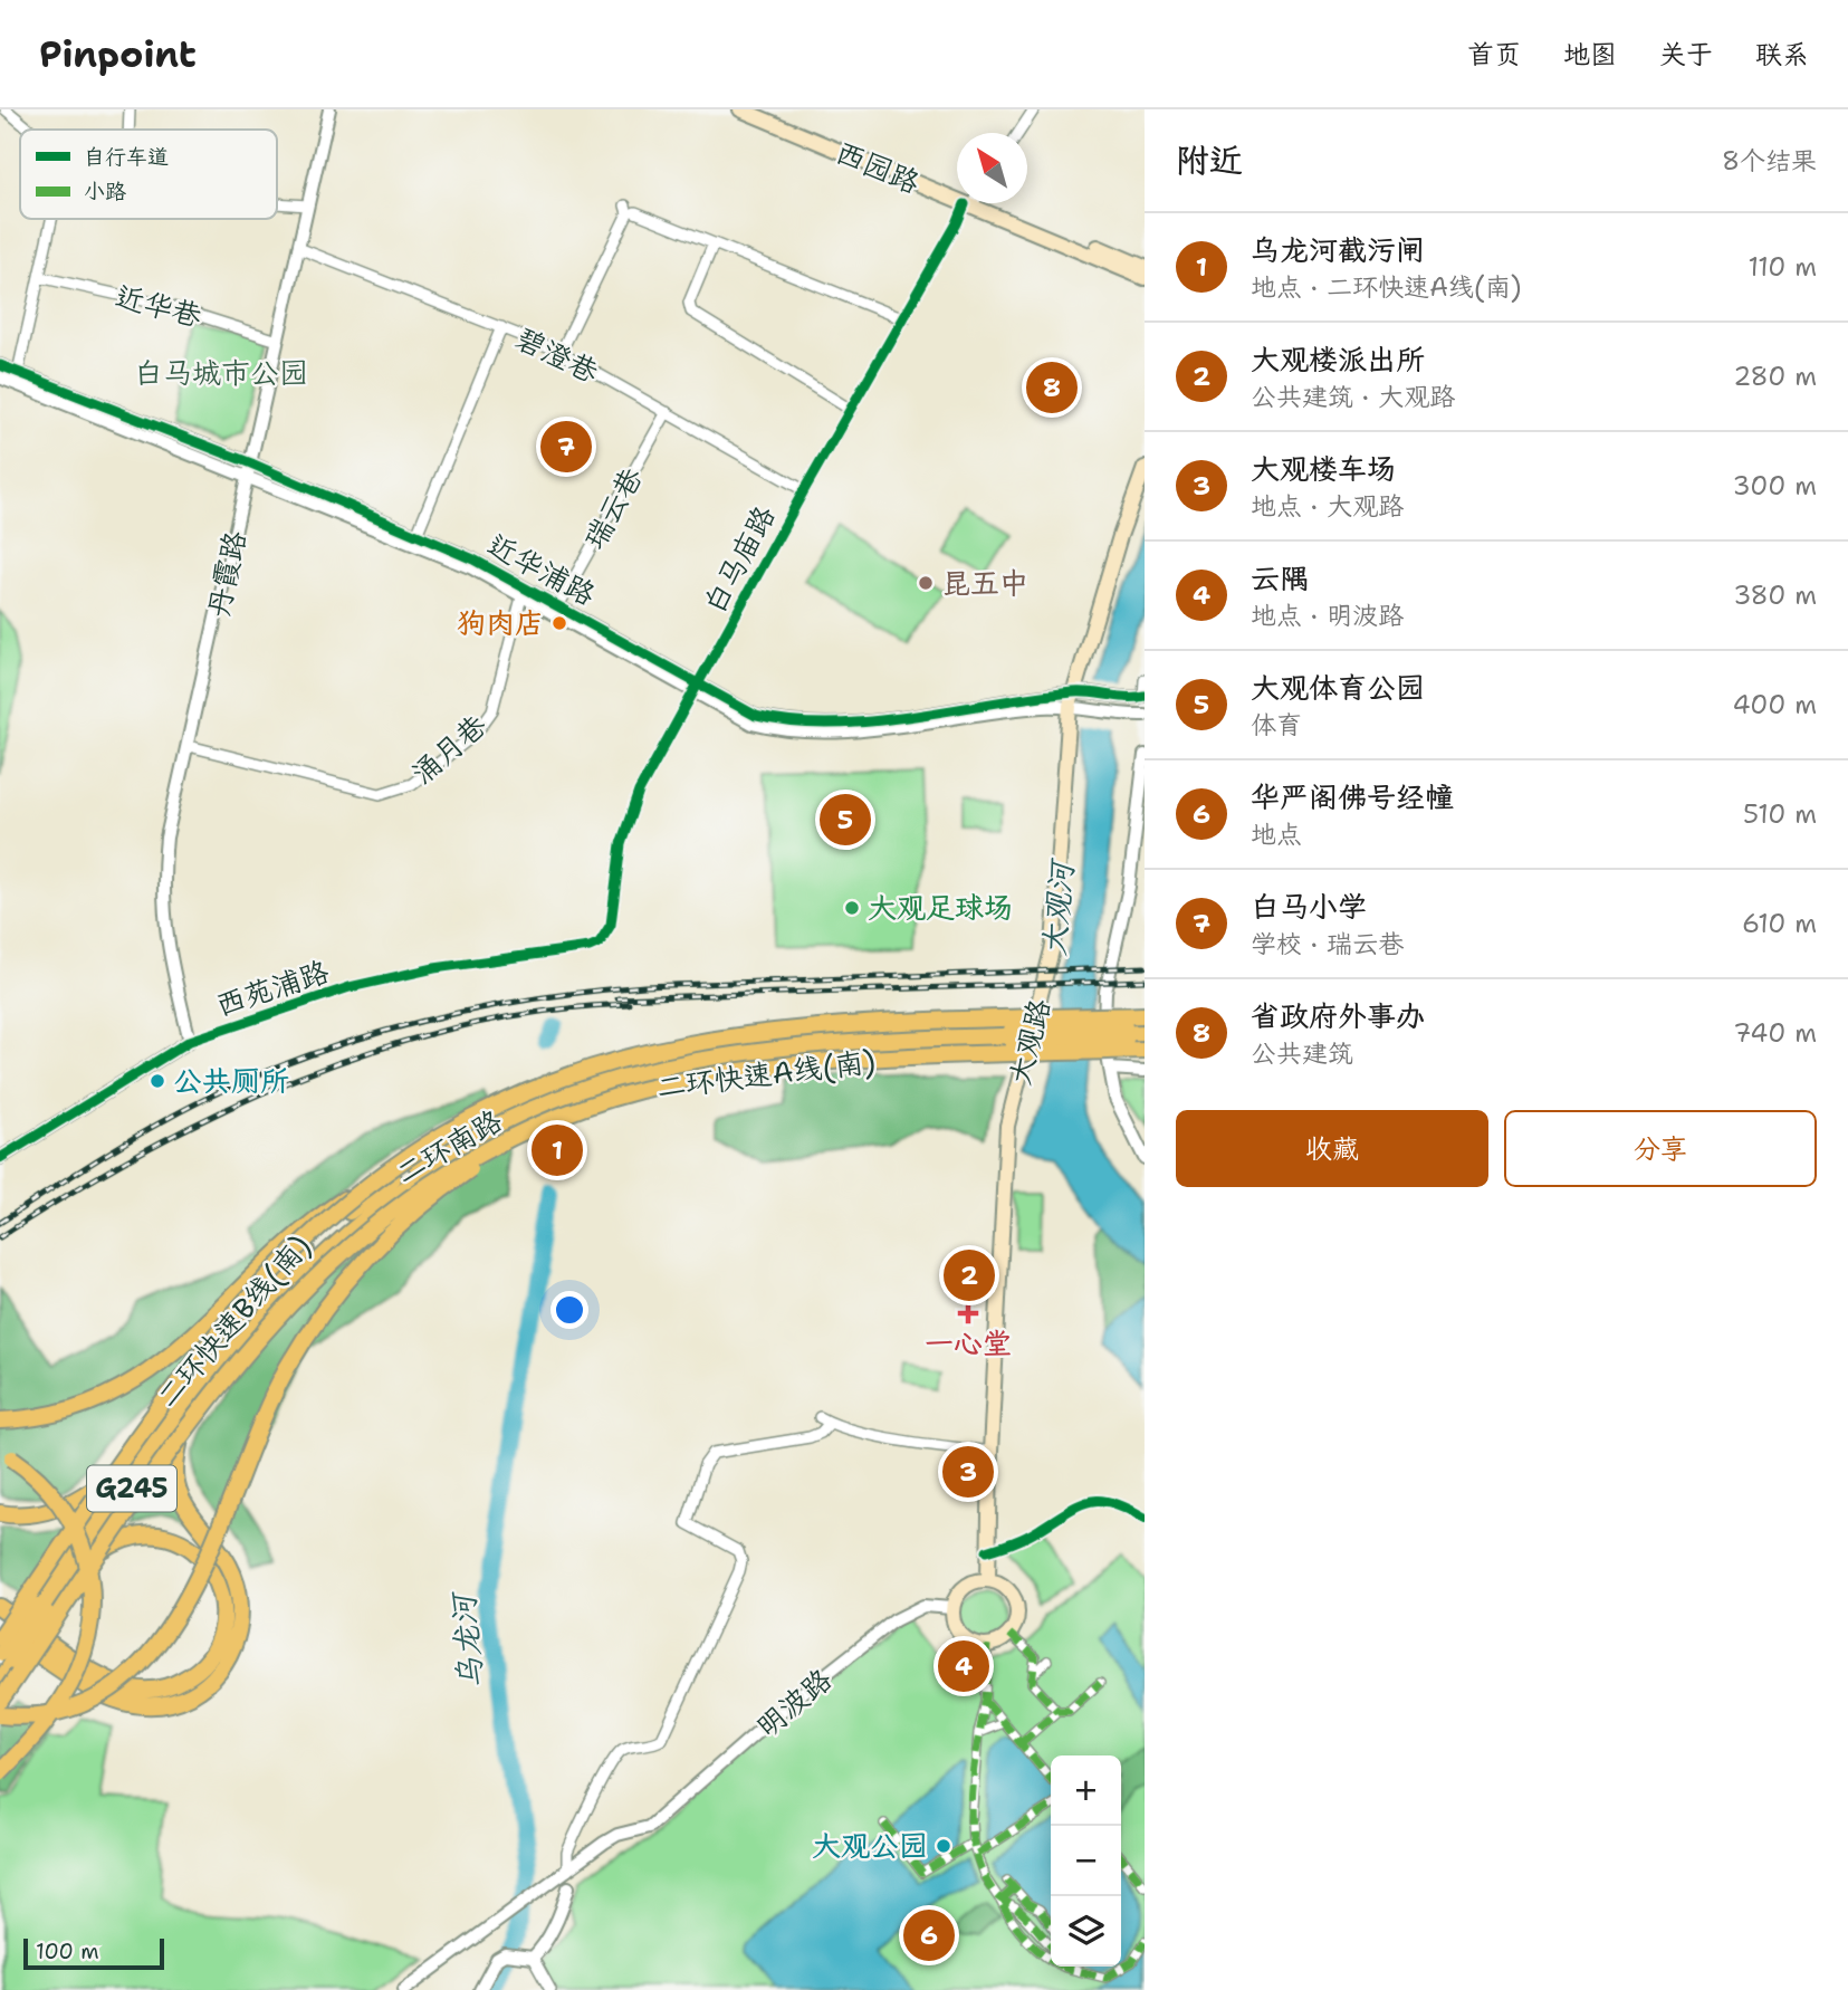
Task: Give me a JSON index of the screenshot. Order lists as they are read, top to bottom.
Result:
{
  "streets": {
    "main road": [
      "西园路",
      "大观路",
      "二环快速A线(南)",
      "二环南路",
      "二环快速B线(南)",
      "G245"
    ],
    "street": [
      "近华巷",
      "碧澄巷",
      "瑞云巷",
      "白马庙路",
      "近华浦路",
      "丹霞路",
      "涌月巷",
      "西苑浦路",
      "明波路"
    ]
  },
  "crossings": [
    ["近华巷", "丹霞路"],
    ["碧澄巷", "瑞云巷"],
    ["碧澄巷", "白马庙路"],
    ["碧澄巷", "丹霞路"],
    ["瑞云巷", "近华浦路"],
    ["白马庙路", "近华浦路"],
    ["白马庙路", "西苑浦路"],
    ["近华浦路", "丹霞路"],
    ["近华浦路", "涌月巷"],
    ["近华浦路", "大观路"],
    ["丹霞路", "涌月巷"],
    ["丹霞路", "西苑浦路"],
    ["大观路", "明波路"],
    ["二环南路", "G245"],
    ["二环快速B线(南)", "G245"]
  ],
  "water": ["大观河", "乌龙河"],
  "parks": ["白马城市公园"],
  "places": {
    "other": [
      "昆五中",
      "狗肉店",
      "大观足球场",
      "公共厕所",
      "大观公园"
    ],
    "health": ["一心堂"]
  },
  "legend": ["自行车道", "小路"],
  "scale_bar": "100 m",
  "north": "top left",
  "page": {
    "header": "Pinpoint",
    "nav": [
      "首页",
      "地图",
      "关于",
      "联系"
    ],
    "heading": ["附近", "8个结果"],
    "list": [
      {
        "mark": "1",
        "name": "乌龙河截污闸",
        "note": "地点 · 二环快速A线(南)",
        "value": "110 m"
      },
      {
        "mark": "2",
        "name": "大观楼派出所",
        "note": "公共建筑 · 大观路",
        "value": "280 m"
      },
      {
        "mark": "3",
        "name": "大观楼车场",
        "note": "地点 · 大观路",
        "value": "300 m"
      },
      {
        "mark": "4",
        "name": "云隅",
        "note": "地点 · 明波路",
        "value": "380 m"
      },
      {
        "mark": "5",
        "name": "大观体育公园",
        "note": "体育",
        "value": "400 m"
      },
      {
        "mark": "6",
        "name": "华严阁佛号经幢",
        "note": "地点",
        "value": "510 m"
      },
      {
        "mark": "7",
        "name": "白马小学",
        "note": "学校 · 瑞云巷",
        "value": "610 m"
      },
      {
        "mark": "8",
        "name": "省政府外事办",
        "note": "公共建筑",
        "value": "740 m"
      }
    ],
    "pins": [
      "8",
      "7",
      "5",
      "1",
      "2",
      "3",
      "4",
      "6"
    ],
    "buttons": ["收藏", "分享"],
    "map_buttons": ["+", "−"],
    "scale": "100 m"
  }
}
